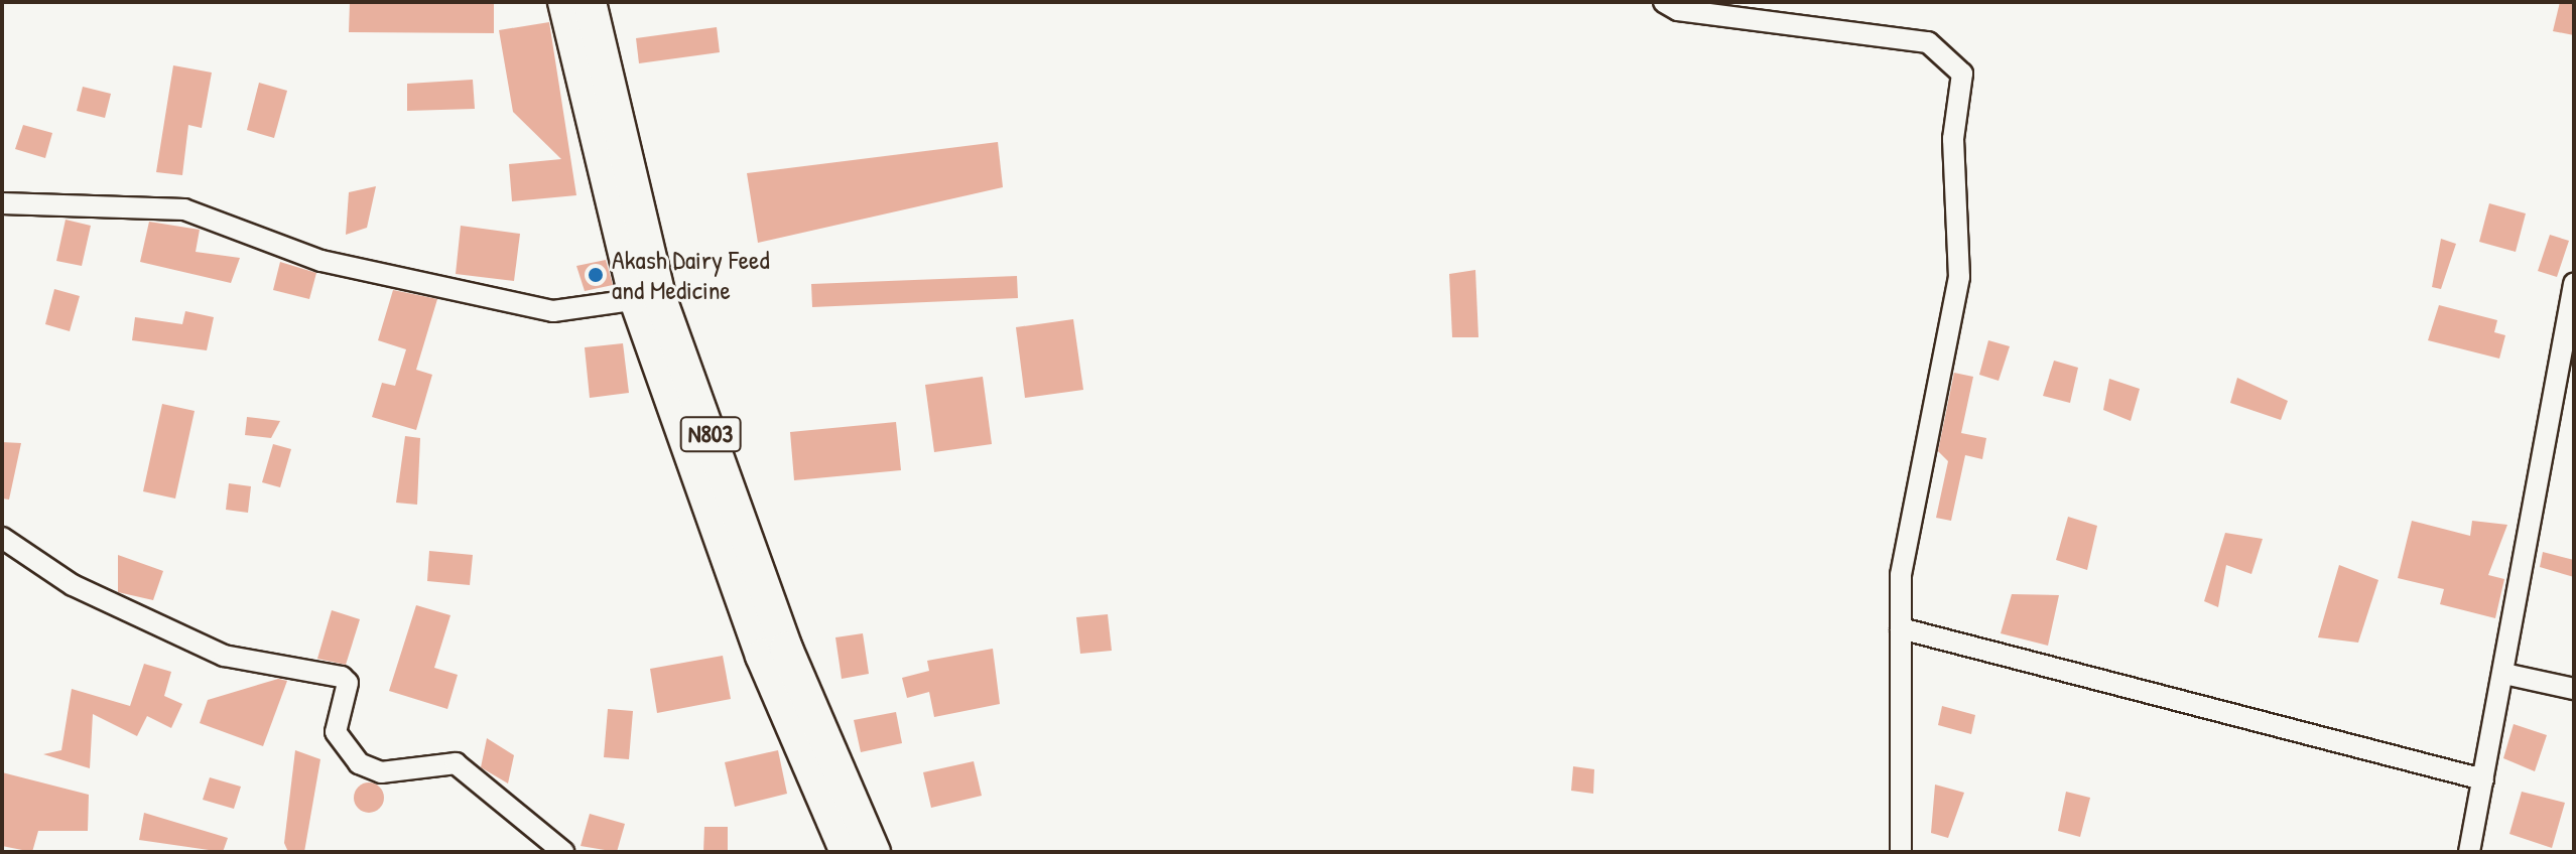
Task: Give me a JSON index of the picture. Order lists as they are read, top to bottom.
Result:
{
  "streets": {
    "highway": ["N803"]
  },
  "places": ["Akash Dairy Feed and Medicine"]
}
